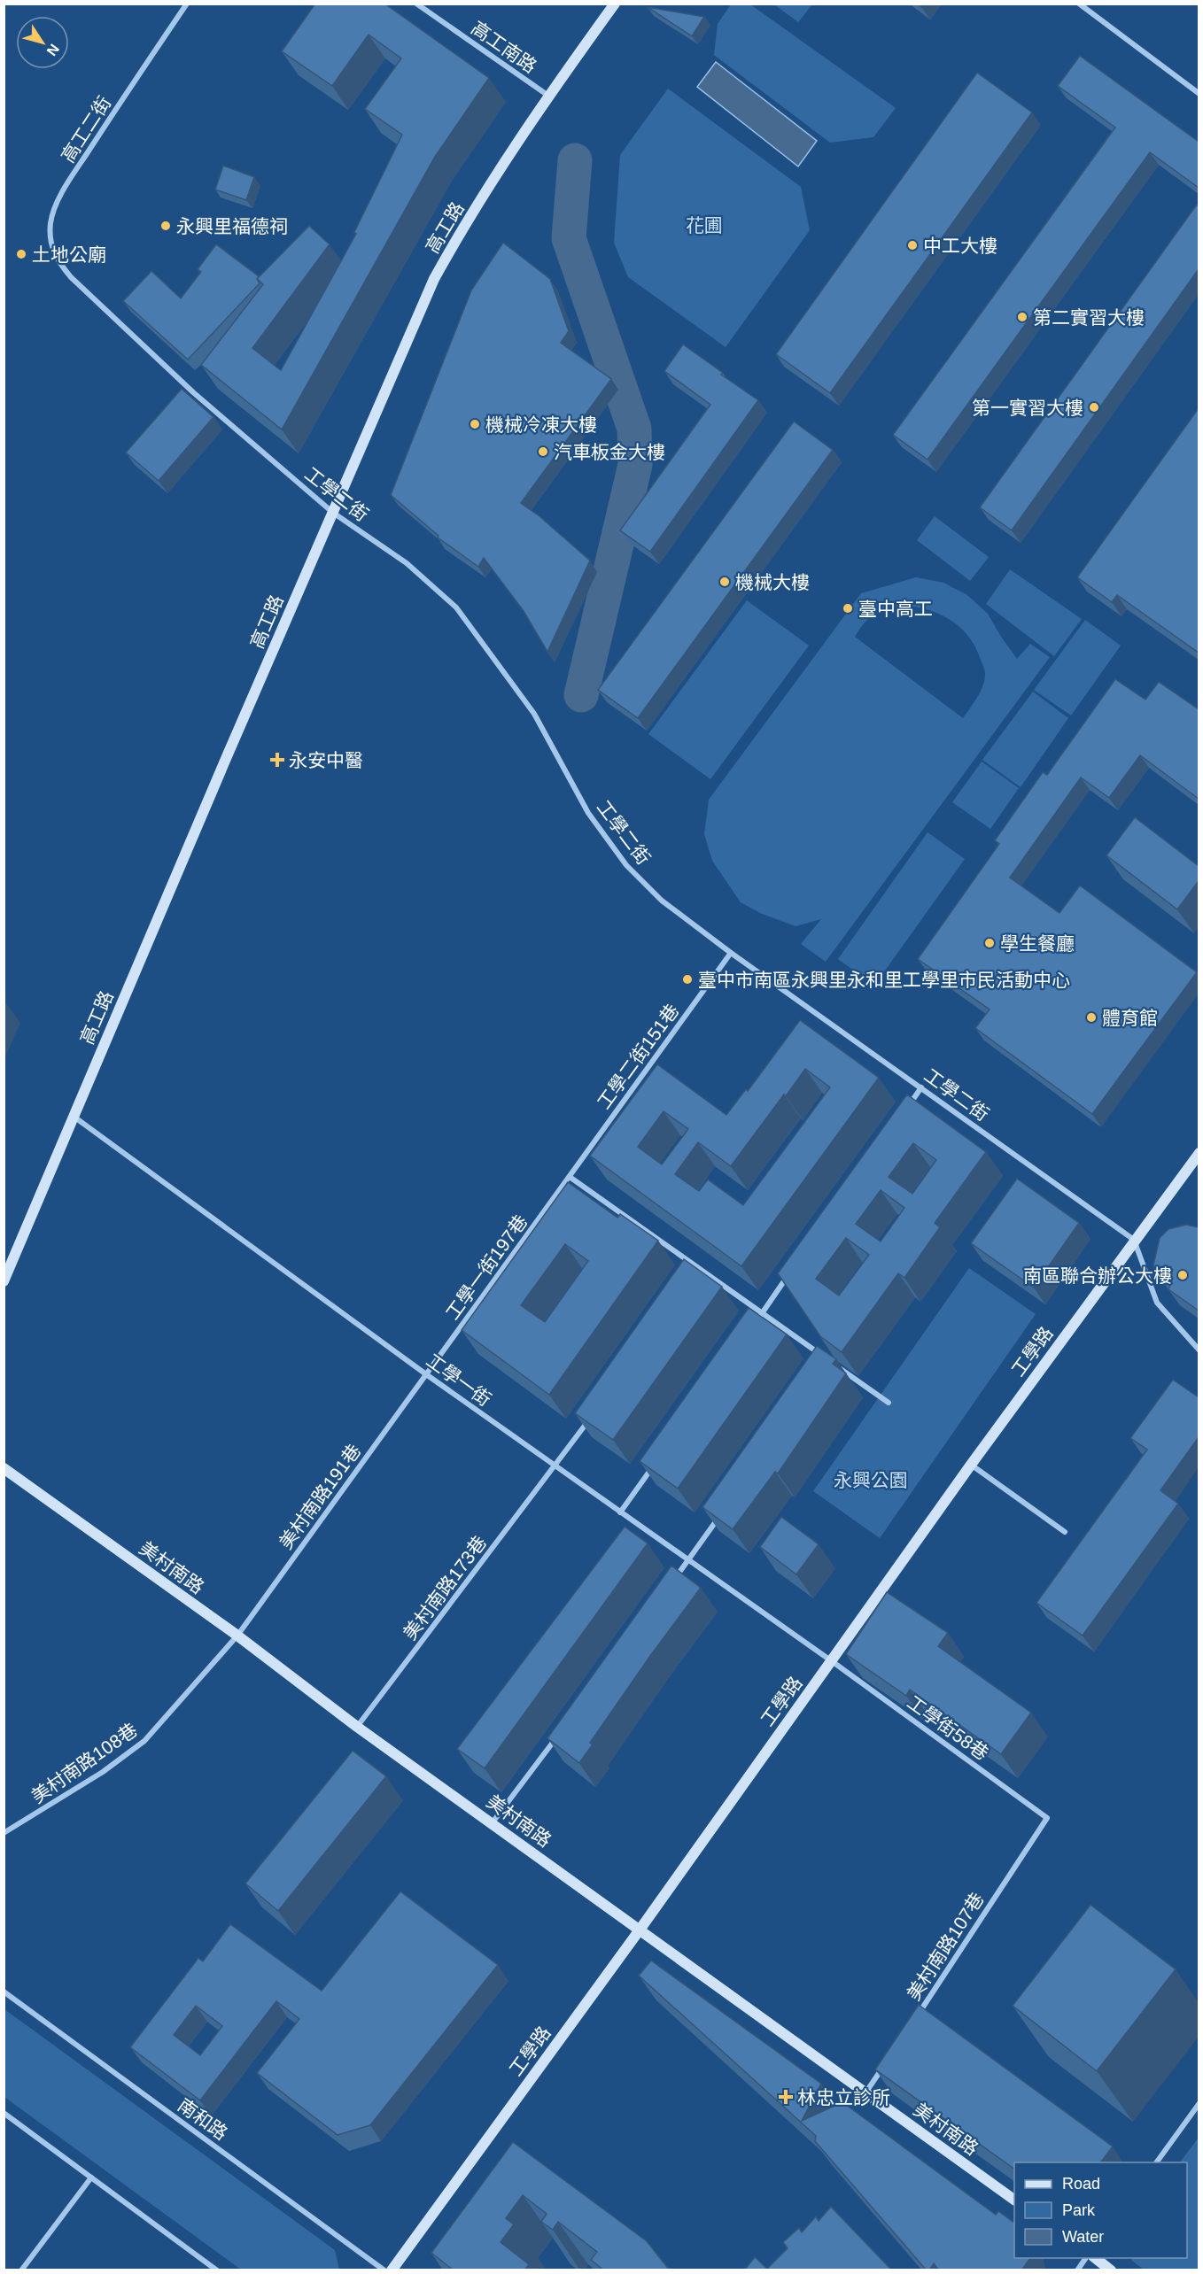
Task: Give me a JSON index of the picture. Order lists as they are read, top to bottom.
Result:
{
  "streets": {
    "street": [
      "高工南路",
      "高工二街",
      "高工路",
      "工學二街",
      "工學二街151巷",
      "工學一街197巷",
      "工學路",
      "工學一街",
      "美村南路191巷",
      "美村南路",
      "美村南路173巷",
      "工學街58巷",
      "美村南路108巷",
      "美村南路107巷",
      "南和路"
    ]
  },
  "crossings": [
    ["高工南路", "高工路"],
    ["高工二街", "工學二街"],
    ["高工路", "工學二街"],
    ["高工路", "工學一街"],
    ["工學二街", "工學二街151巷"],
    ["工學二街", "工學路"],
    ["工學二街151巷", "工學一街197巷"],
    ["工學一街197巷", "工學一街"],
    ["工學一街197巷", "美村南路191巷"],
    ["工學路", "工學一街"],
    ["工學路", "美村南路"],
    ["工學路", "工學街58巷"],
    ["工學一街", "美村南路191巷"],
    ["工學一街", "美村南路173巷"],
    ["工學一街", "工學街58巷"],
    ["美村南路191巷", "美村南路"],
    ["美村南路191巷", "美村南路108巷"],
    ["美村南路", "美村南路173巷"],
    ["美村南路", "美村南路108巷"],
    ["工學街58巷", "美村南路107巷"]
  ],
  "parks": ["花圃", "永興公園"],
  "places": {
    "other": [
      "永興里福德祠",
      "中工大樓",
      "土地公廟",
      "第二實習大樓",
      "第一實習大樓",
      "機械冷凍大樓",
      "汽車板金大樓",
      "機械大樓",
      "臺中高工",
      "學生餐廳",
      "臺中市南區永興里永和里工學里市民活動中心",
      "體育館",
      "南區聯合辦公大樓"
    ],
    "health": ["永安中醫", "林忠立診所"]
  },
  "legend": ["Road", "Park", "Water"],
  "north": "bottom right"
}
